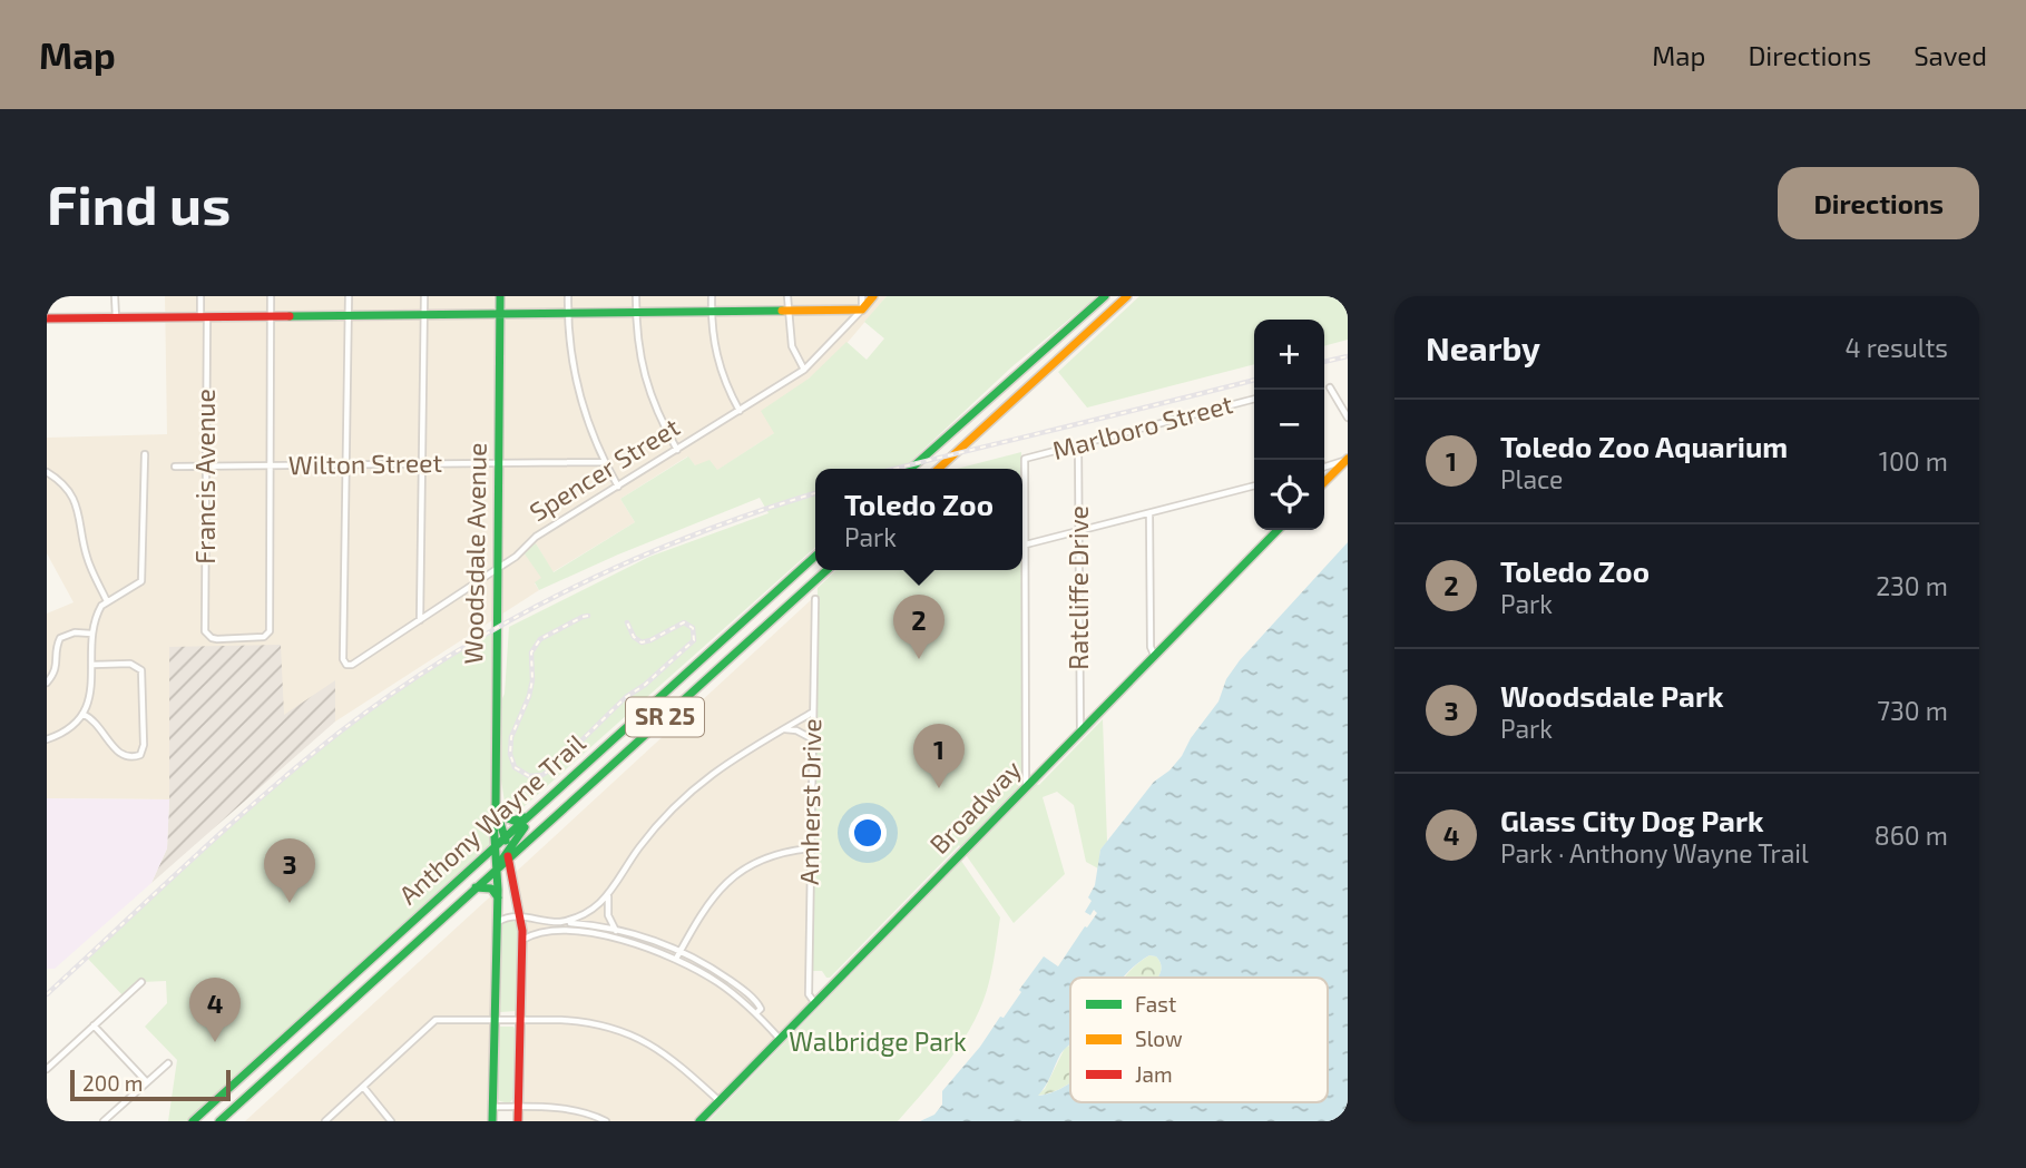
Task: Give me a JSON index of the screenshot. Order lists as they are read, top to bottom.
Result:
{
  "streets": {
    "main road": [
      "Spencer Street",
      "Woodsdale Avenue",
      "SR 25",
      "Broadway",
      "Anthony Wayne Trail"
    ],
    "street": [
      "Marlboro Street",
      "Wilton Street",
      "Francis Avenue",
      "Ratcliffe Drive",
      "Amherst Drive"
    ]
  },
  "crossings": [
    ["Marlboro Street", "Ratcliffe Drive"],
    ["Wilton Street", "Spencer Street"],
    ["Wilton Street", "Francis Avenue"],
    ["Wilton Street", "Woodsdale Avenue"],
    ["Spencer Street", "Woodsdale Avenue"],
    ["Woodsdale Avenue", "Anthony Wayne Trail"],
    ["Ratcliffe Drive", "Broadway"],
    ["Amherst Drive", "Broadway"]
  ],
  "parks": ["Walbridge Park"],
  "legend": ["Fast", "Slow", "Jam"],
  "scale_bar": "200 m",
  "page": {
    "header": "Map",
    "nav": ["Map", "Directions", "Saved"],
    "buttons": "Directions",
    "title": "Find us",
    "heading": ["Nearby", "4 results"],
    "map_buttons": ["+", "−"],
    "list": [
      {
        "mark": "1",
        "name": "Toledo Zoo Aquarium",
        "note": "Place",
        "value": "100 m"
      },
      {
        "mark": "2",
        "name": "Toledo Zoo",
        "note": "Park",
        "value": "230 m"
      },
      {
        "mark": "3",
        "name": "Woodsdale Park",
        "note": "Park",
        "value": "730 m"
      },
      {
        "mark": "4",
        "name": "Glass City Dog Park",
        "note": "Park · Anthony Wayne Trail",
        "value": "860 m"
      }
    ],
    "popup": ["Toledo Zoo", "Park"],
    "pins": [
      "2",
      "1",
      "3",
      "4"
    ],
    "scale": "200 m"
  }
}
